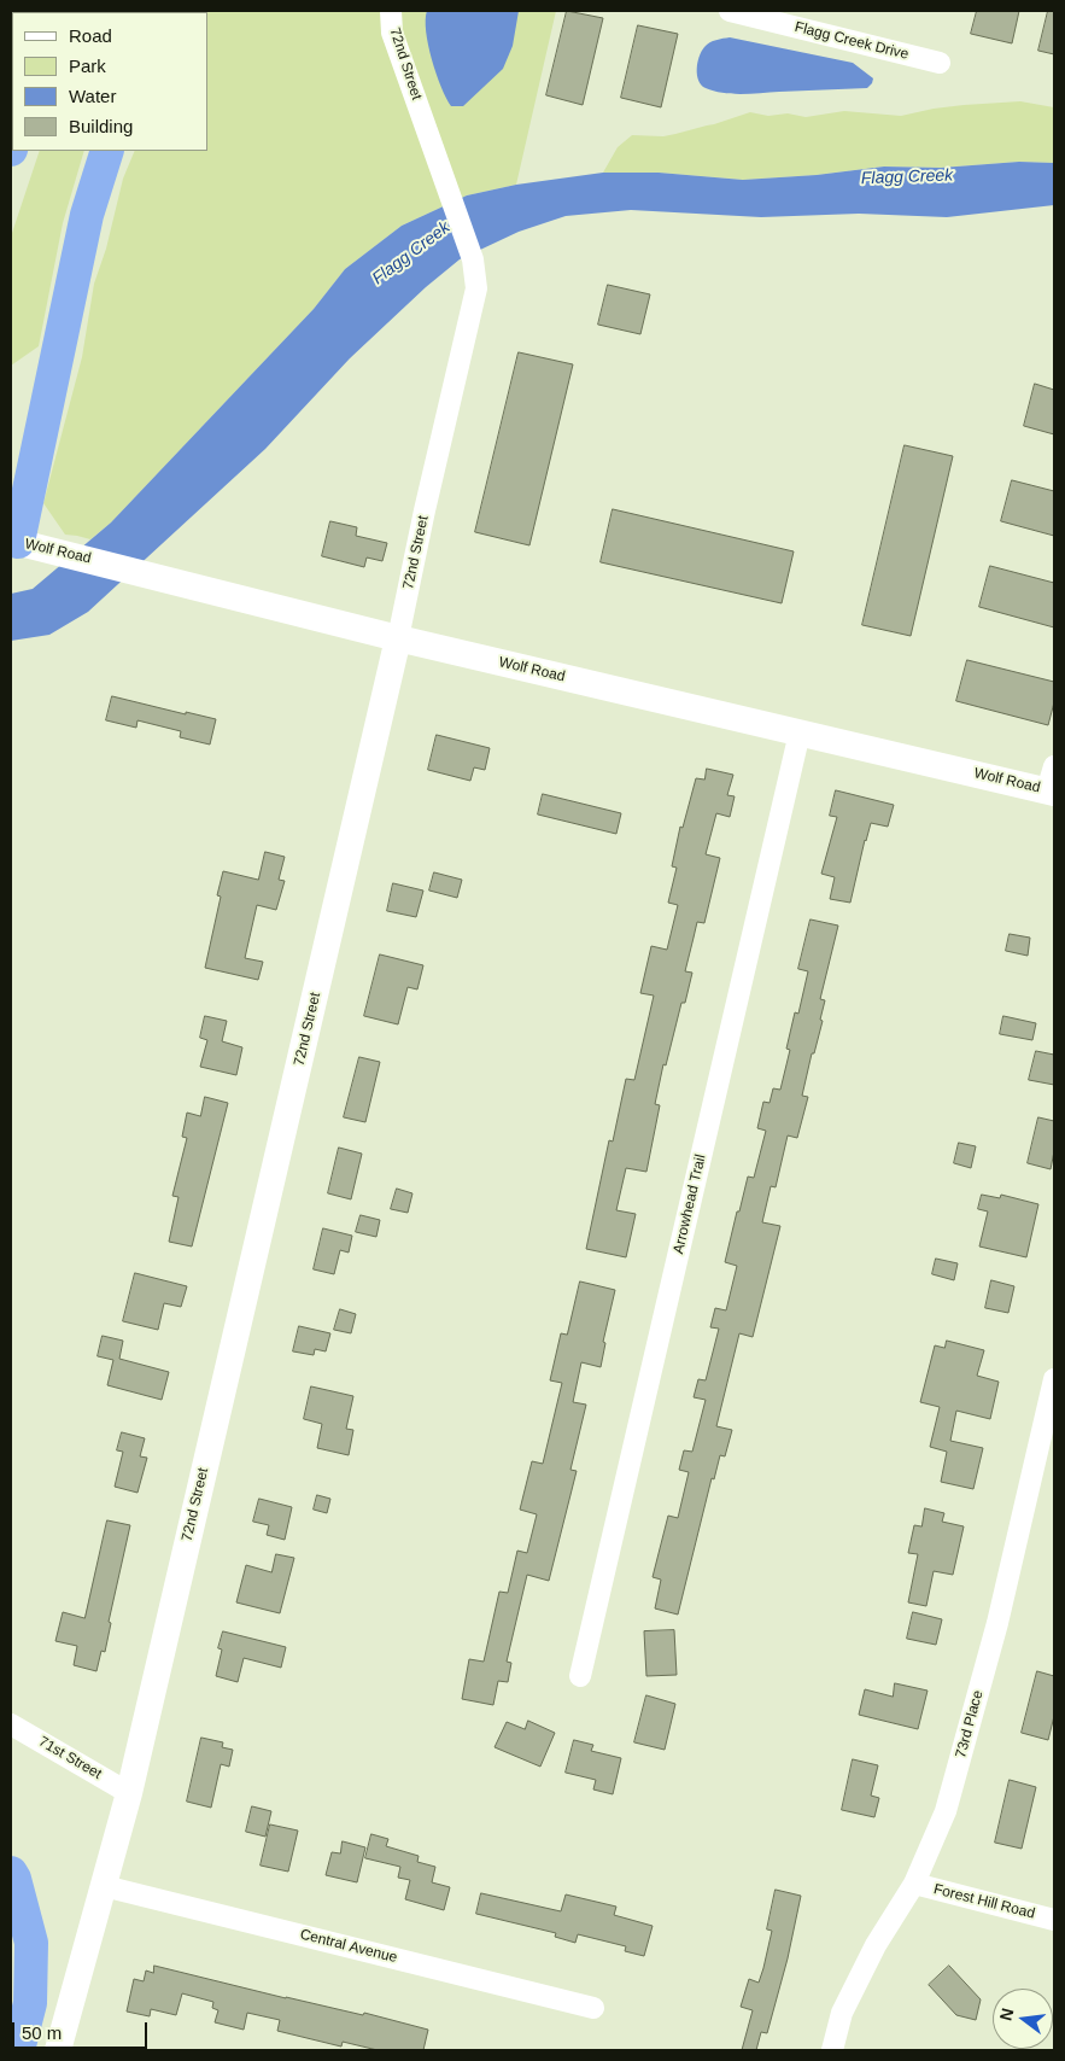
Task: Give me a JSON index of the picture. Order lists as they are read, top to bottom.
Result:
{
  "streets": {
    "street": [
      "Flagg Creek Drive",
      "72nd Street",
      "Wolf Road",
      "Arrowhead Trail",
      "73rd Place",
      "71st Street",
      "Forest Hill Road",
      "Central Avenue"
    ]
  },
  "crossings": [
    ["72nd Street", "Wolf Road"],
    ["72nd Street", "71st Street"],
    ["72nd Street", "Central Avenue"],
    ["Wolf Road", "Arrowhead Trail"],
    ["73rd Place", "Forest Hill Road"]
  ],
  "water": ["Flagg Creek"],
  "legend": [
    "Road",
    "Park",
    "Water",
    "Building"
  ],
  "scale_bar": "50 m",
  "north": "left"
}
